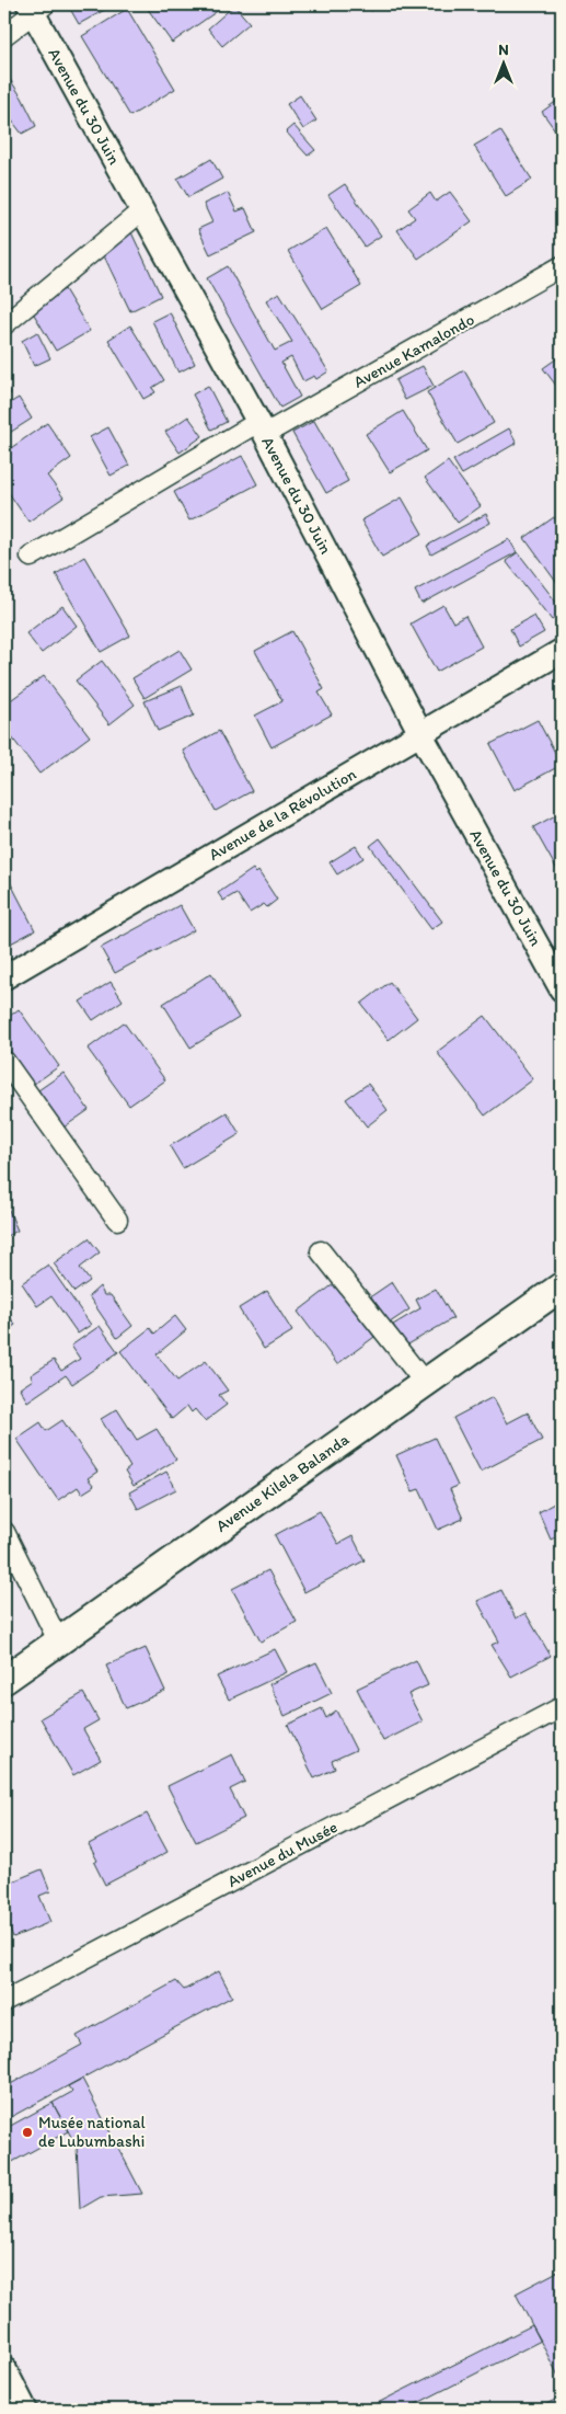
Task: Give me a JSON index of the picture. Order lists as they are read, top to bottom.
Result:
{
  "streets": {
    "main road": ["Avenue Kilela Balanda"],
    "street": [
      "Avenue du 30 Juin",
      "Avenue Kamalondo",
      "Avenue de la Révolution",
      "Avenue du Musée"
    ]
  },
  "crossings": [
    ["Avenue du 30 Juin", "Avenue Kamalondo"],
    ["Avenue du 30 Juin", "Avenue de la Révolution"]
  ],
  "places": ["Musée national de Lubumbashi"],
  "north": "top"
}
